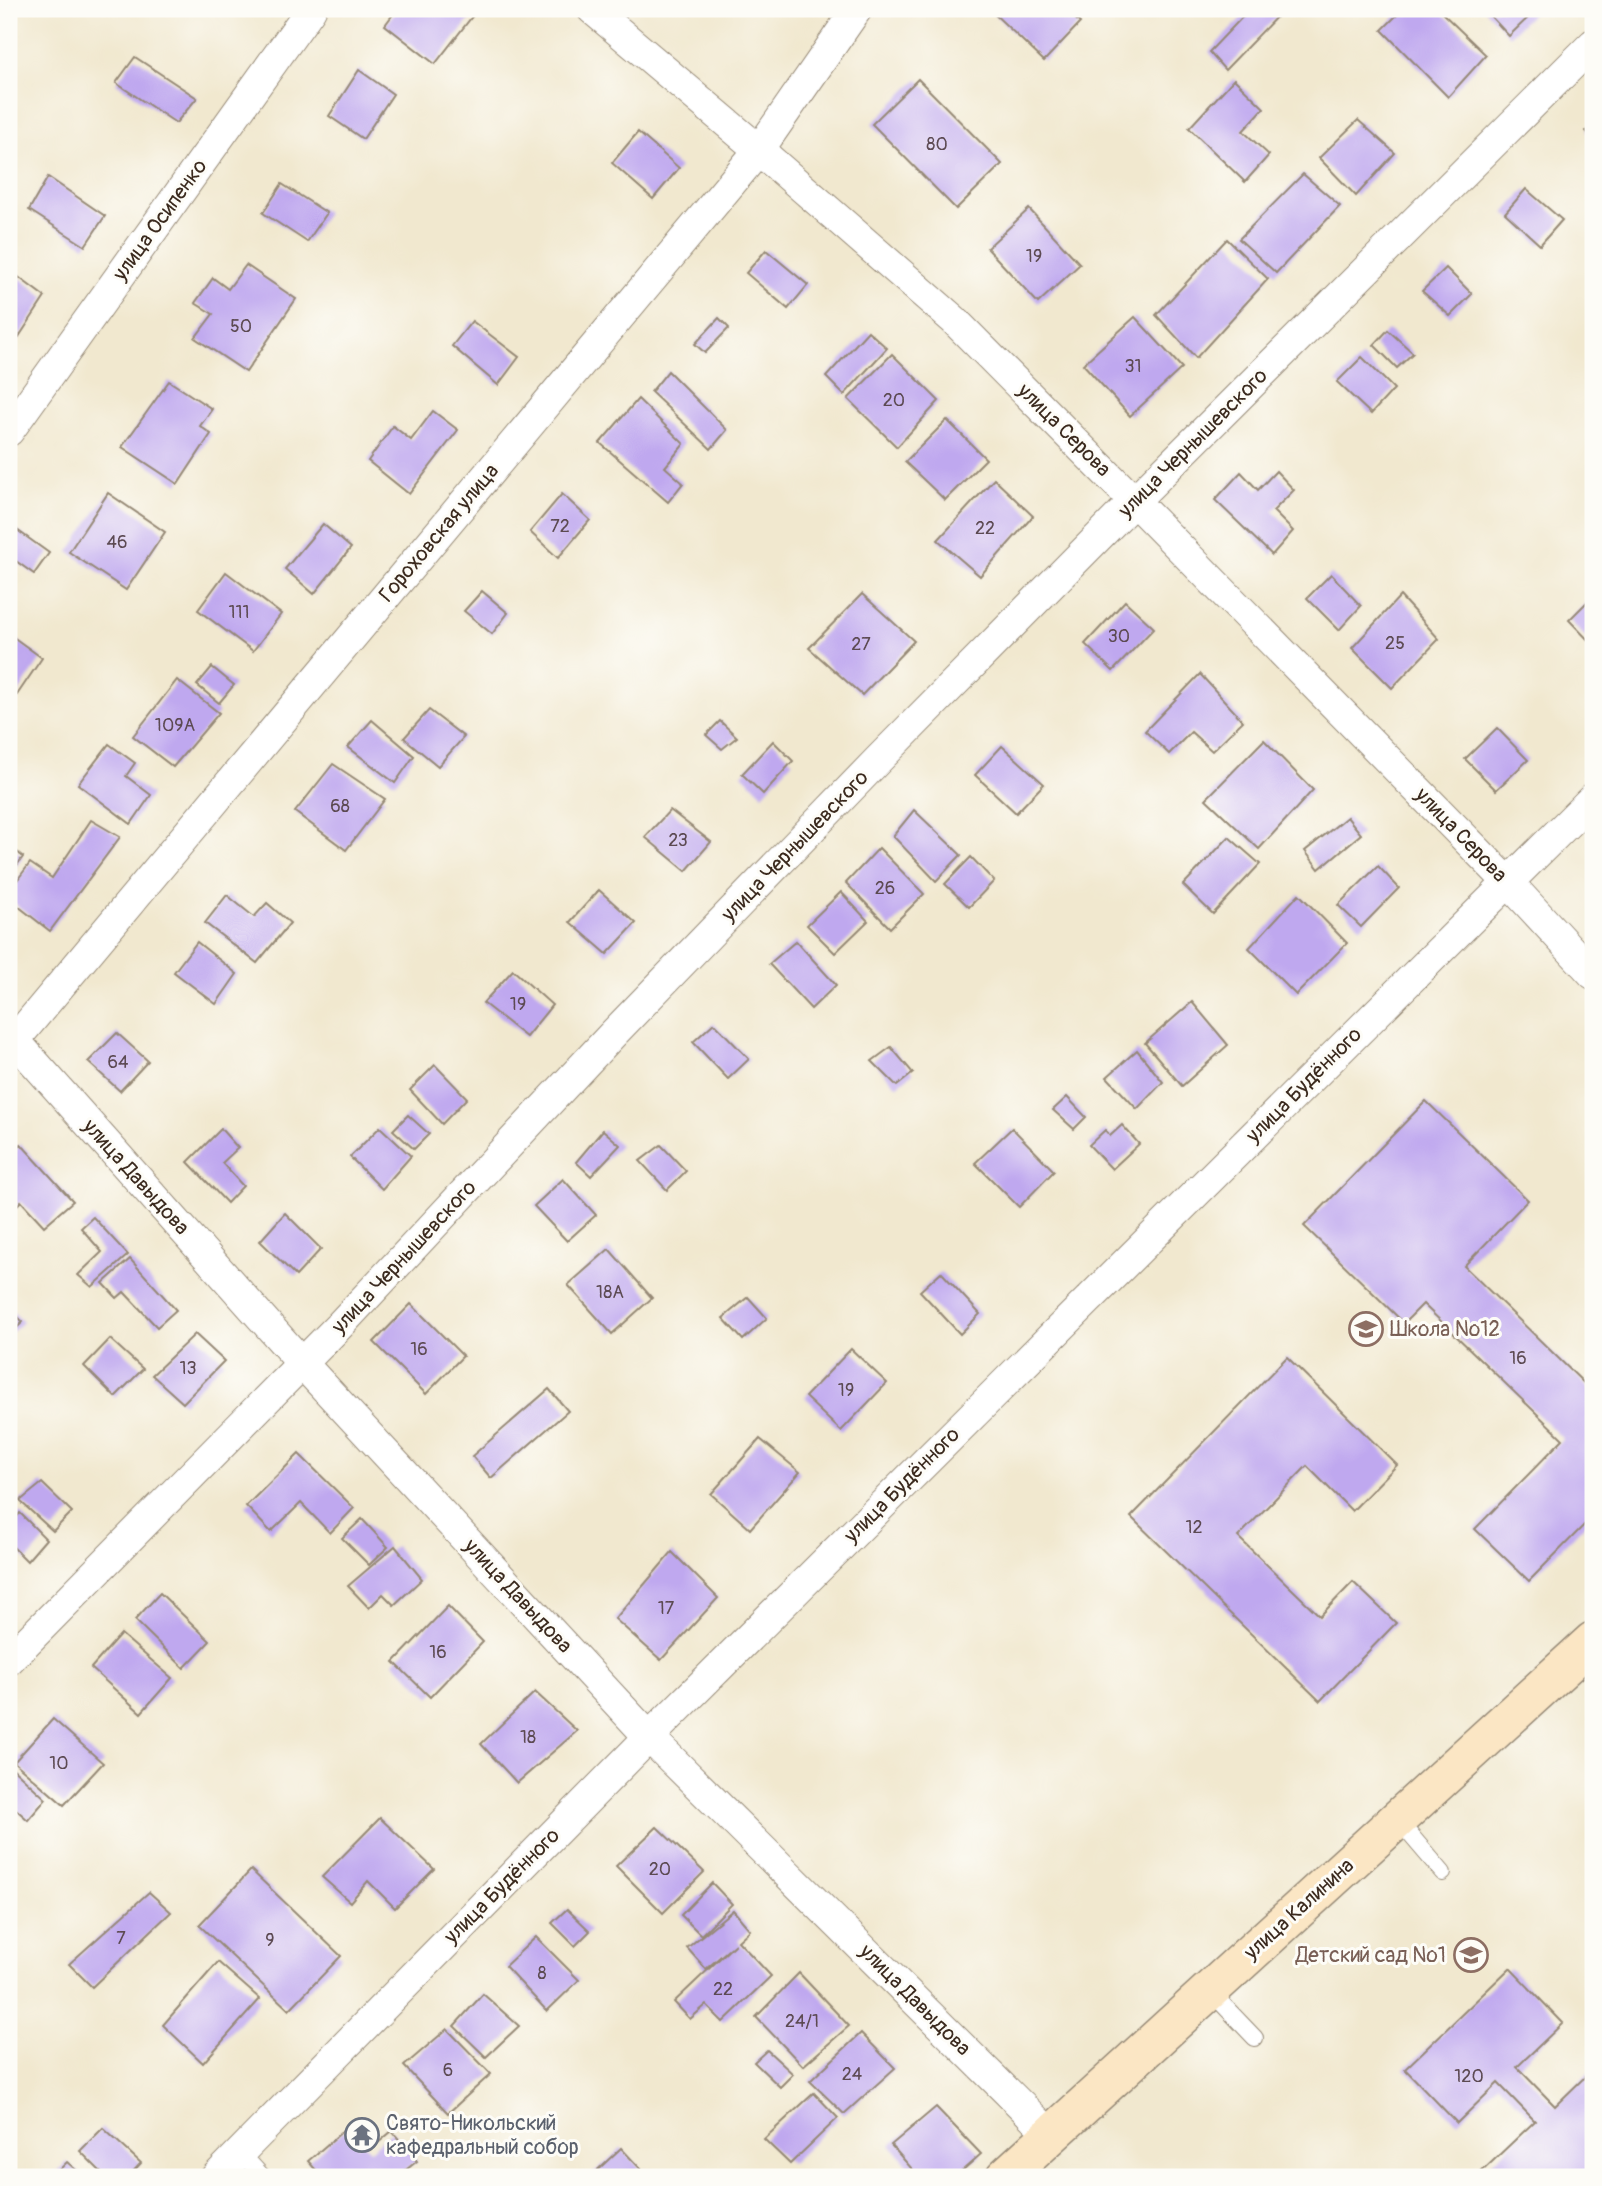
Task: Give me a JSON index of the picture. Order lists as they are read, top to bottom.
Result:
{
  "streets": {
    "street": [
      "улица Осипенко",
      "улица Серова",
      "улица Чернышевского",
      "Гороховская улица",
      "улица Будённого",
      "улица Давыдова",
      "улица Калинина"
    ]
  },
  "crossings": [
    ["улица Серова", "улица Чернышевского"],
    ["улица Серова", "Гороховская улица"],
    ["улица Серова", "улица Будённого"],
    ["улица Чернышевского", "улица Давыдова"],
    ["Гороховская улица", "улица Давыдова"],
    ["улица Будённого", "улица Давыдова"],
    ["улица Давыдова", "улица Калинина"]
  ],
  "places": {
    "school or university": ["Школа №12", "Детский сад №1"],
    "temple": ["Свято-Никольский кафедральный собор"]
  },
  "house_numbers": [
    "80",
    "19",
    "50",
    "31",
    "20",
    "72",
    "22",
    "46",
    "111",
    "30",
    "25",
    "27",
    "109А",
    "68",
    "23",
    "26",
    "19",
    "64",
    "18А",
    "16",
    "16",
    "13",
    "19",
    "12",
    "17",
    "16",
    "18",
    "10",
    "20",
    "7",
    "9",
    "8",
    "22",
    "24/1",
    "6",
    "24",
    "120"
  ]
}
